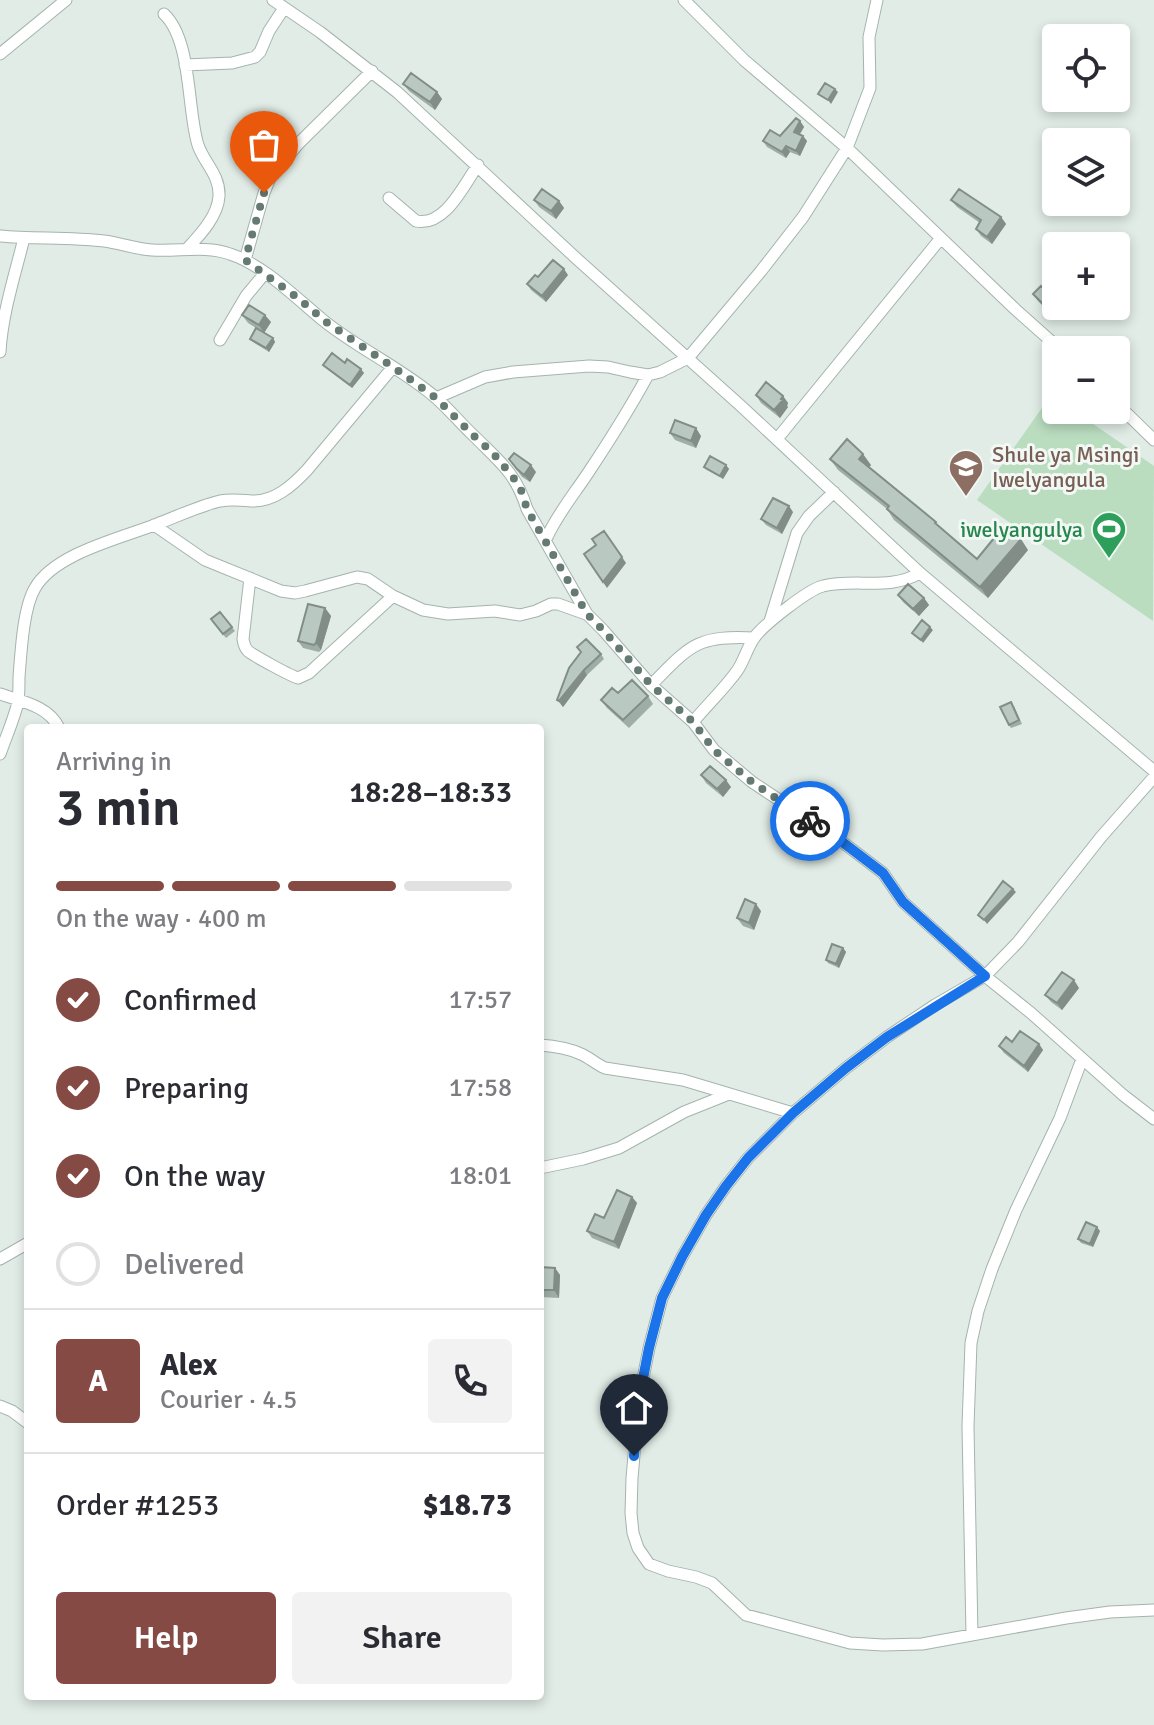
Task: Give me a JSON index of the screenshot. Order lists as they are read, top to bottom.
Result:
{
  "places": {
    "school or university": ["Shule ya Msingi Iwelyangula"],
    "sports": ["iwelyangulya"]
  },
  "page": {
    "map_buttons": ["+", "−"],
    "heading": ["3 min", "Arriving in", "18:28–18:33"],
    "panel": [
      "Alex",
      "Courier · 4.5",
      "Order #1253",
      "$18.73"
    ],
    "bar": "On the way · 400 m",
    "list": [
      ["Confirmed", "17:57"],
      ["Preparing", "17:58"],
      ["On the way", "18:01"],
      "Delivered"
    ],
    "round": "A",
    "buttons": ["Help", "Share"]
  }
}
